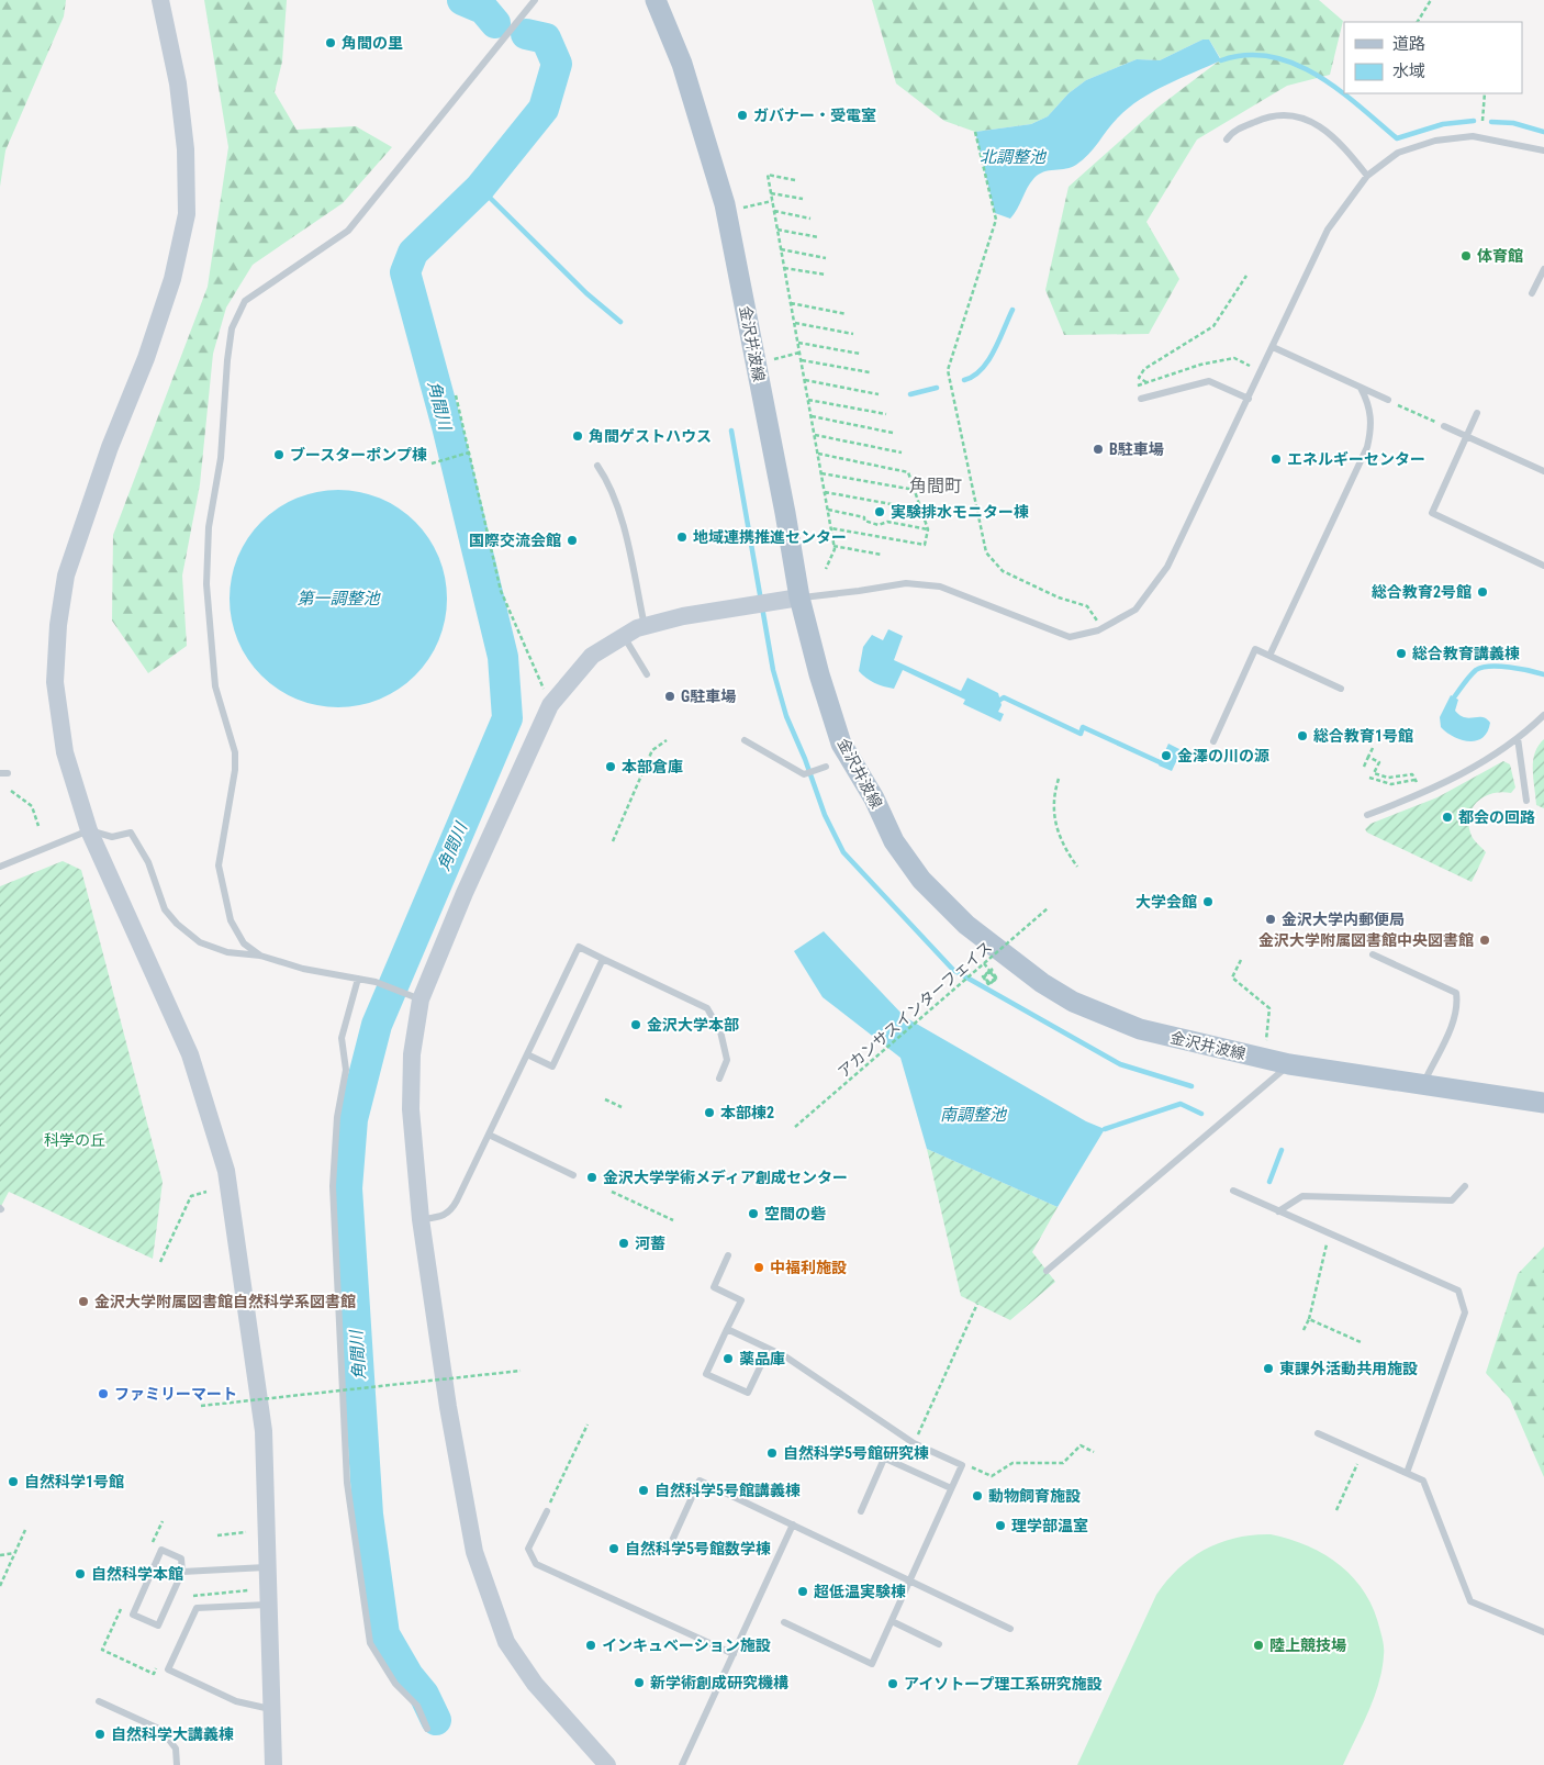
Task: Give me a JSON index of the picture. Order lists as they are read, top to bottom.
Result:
{
  "streets": {
    "main road": ["金沢井波線"],
    "path": ["アカンサスインターフェイス"]
  },
  "districts": ["角間町"],
  "water": [
    "北調整池",
    "角間川",
    "第一調整池",
    "南調整池"
  ],
  "parks": ["科学の丘"],
  "places": [
    "角間の里",
    "ガバナー・受電室",
    "体育館",
    "角間ゲストハウス",
    "B駐車場",
    "ブースターポンプ棟",
    "エネルギーセンター",
    "実験排水モニター棟",
    "地域連携推進センター",
    "国際交流会館",
    "総合教育2号館",
    "総合教育講義棟",
    "G駐車場",
    "総合教育1号館",
    "金澤の川の源",
    "本部倉庫",
    "都会の回路",
    "大学会館",
    "金沢大学内郵便局",
    "金沢大学附属図書館中央図書館",
    "金沢大学本部",
    "本部棟2",
    "金沢大学学術メディア創成センター",
    "空間の砦",
    "河蓄",
    "中福利施設",
    "金沢大学附属図書館自然科学系図書館",
    "薬品庫",
    "東課外活動共用施設",
    "ファミリーマート",
    "自然科学5号館研究棟",
    "自然科学1号館",
    "自然科学5号館講義棟",
    "動物飼育施設",
    "理学部温室",
    "自然科学5号館数学棟",
    "自然科学本館",
    "超低温実験棟",
    "インキュベーション施設",
    "陸上競技場",
    "新学術創成研究機構",
    "アイソトープ理工系研究施設",
    "自然科学大講義棟"
  ],
  "legend": ["道路", "水域"]
}
